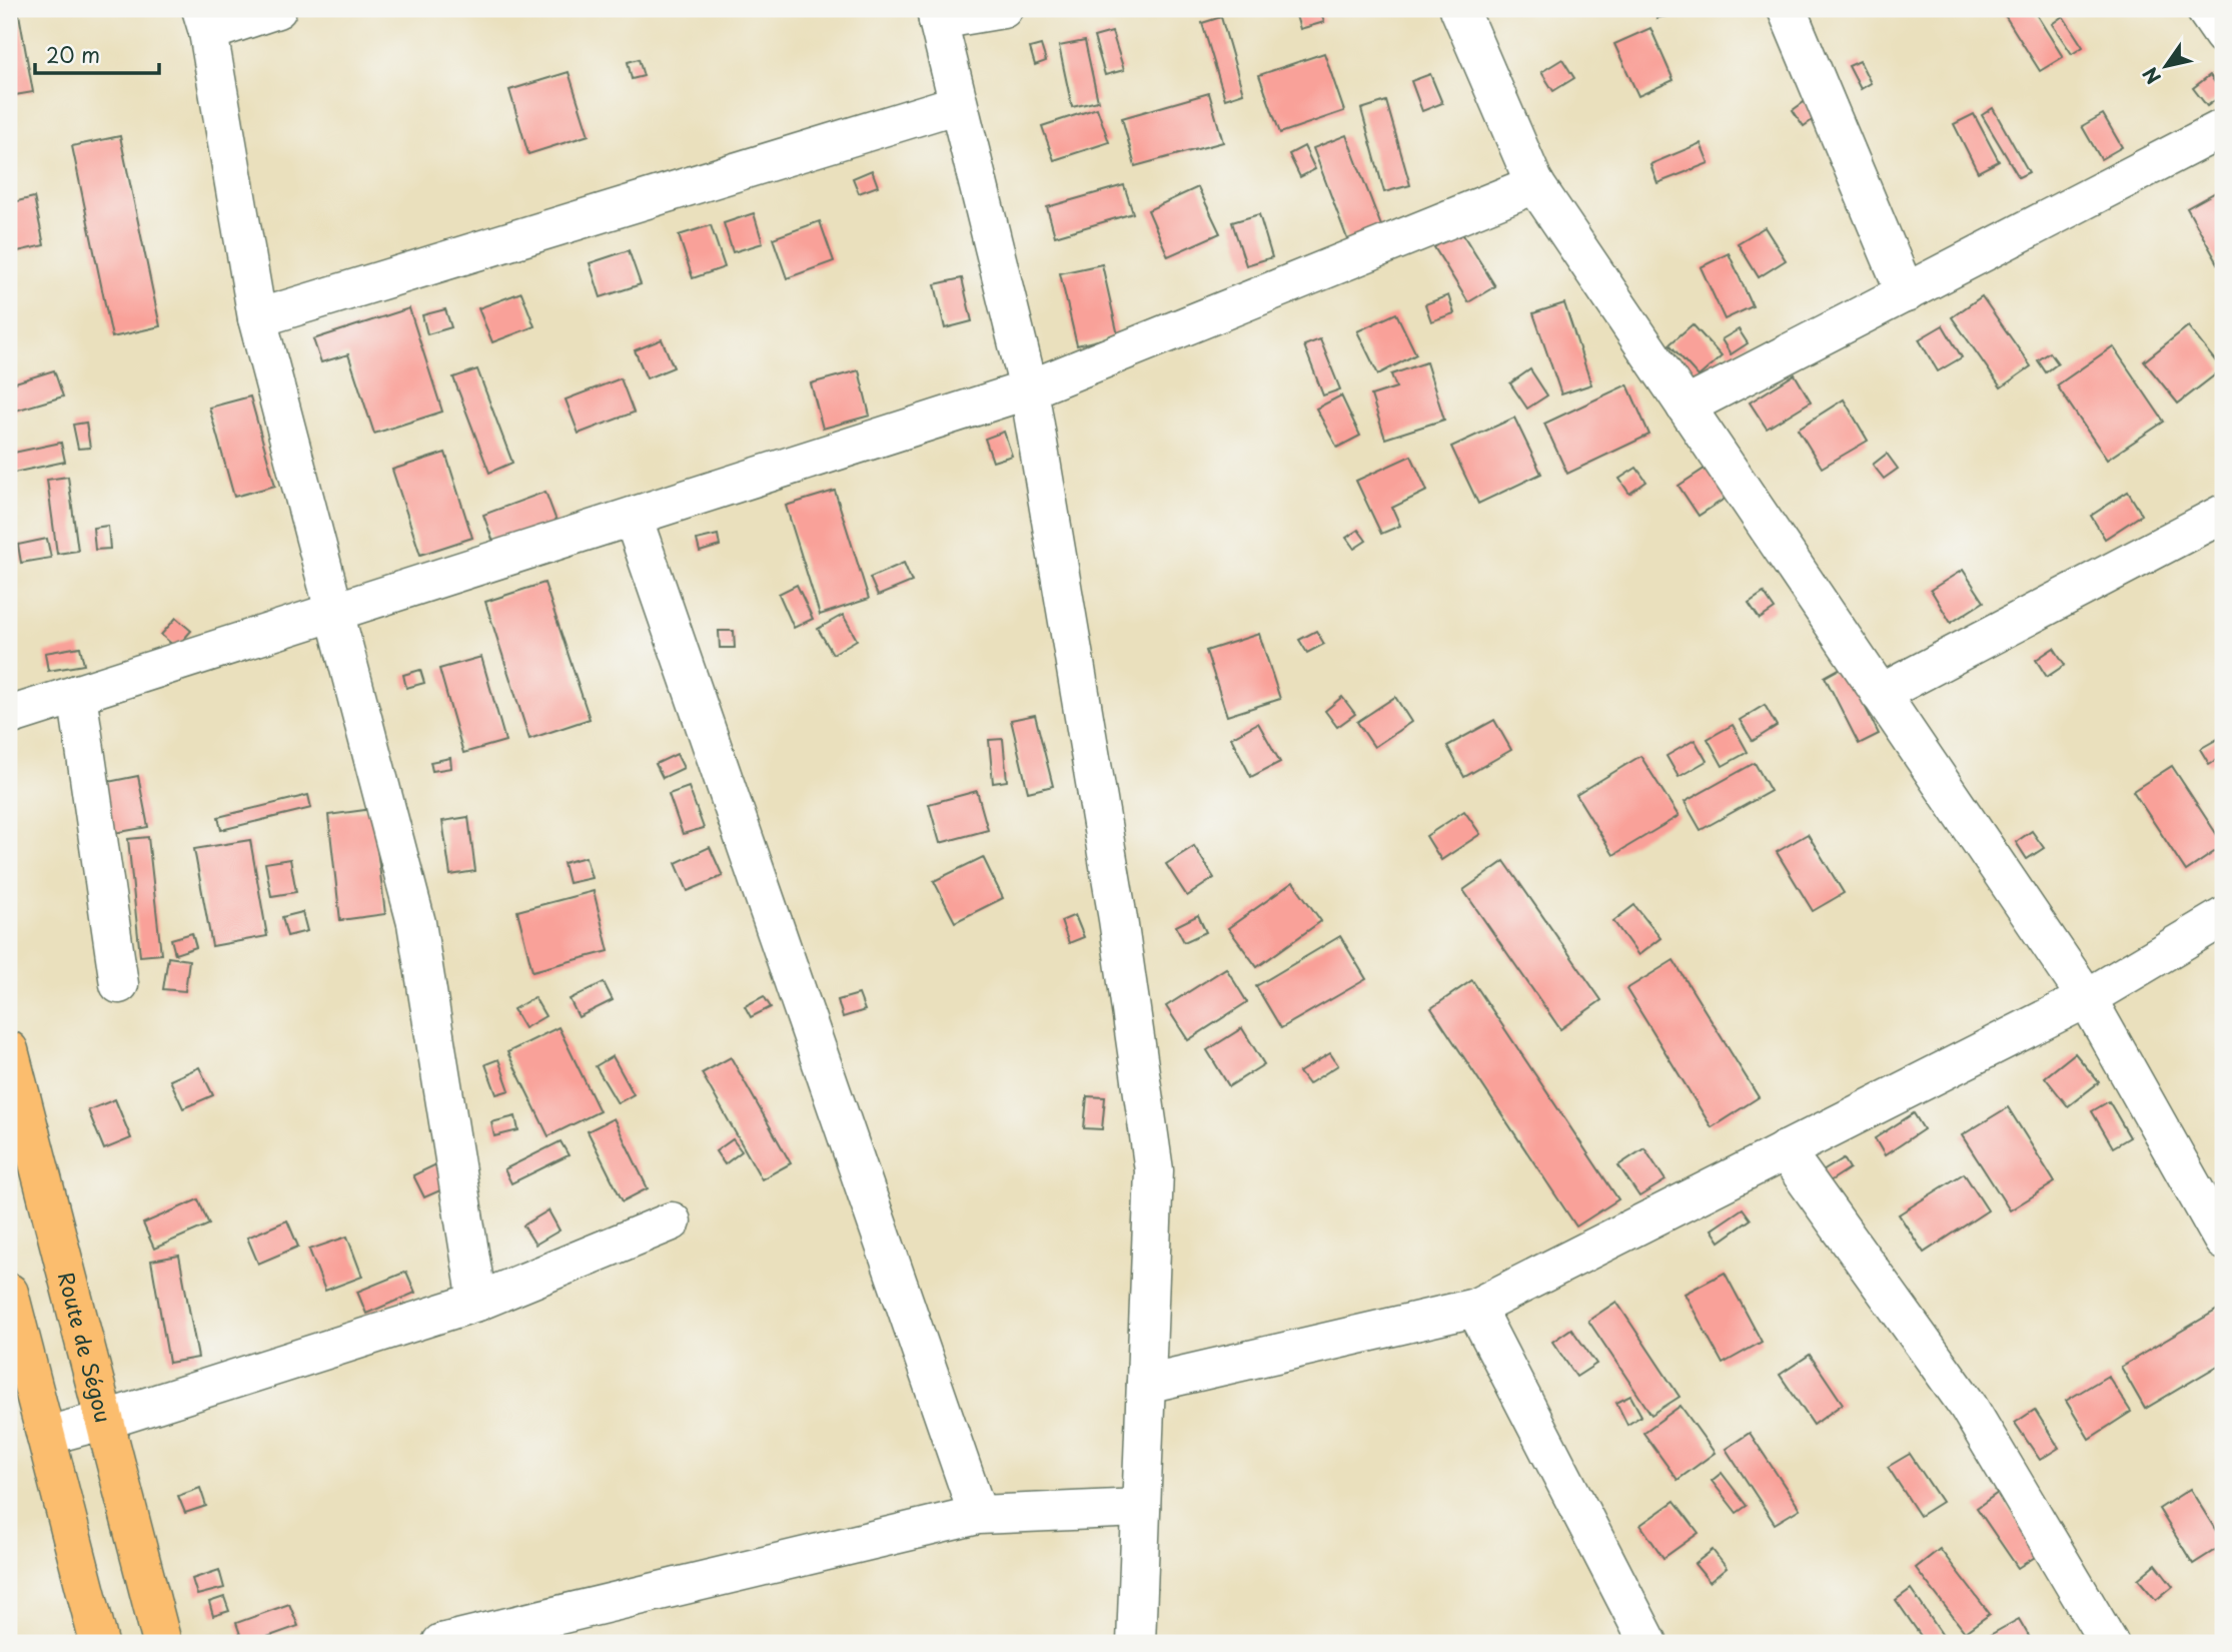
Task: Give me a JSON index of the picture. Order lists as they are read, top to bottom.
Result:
{
  "streets": {
    "highway": ["Route de Ségou"]
  },
  "scale_bar": "20 m",
  "north": "bottom left"
}
